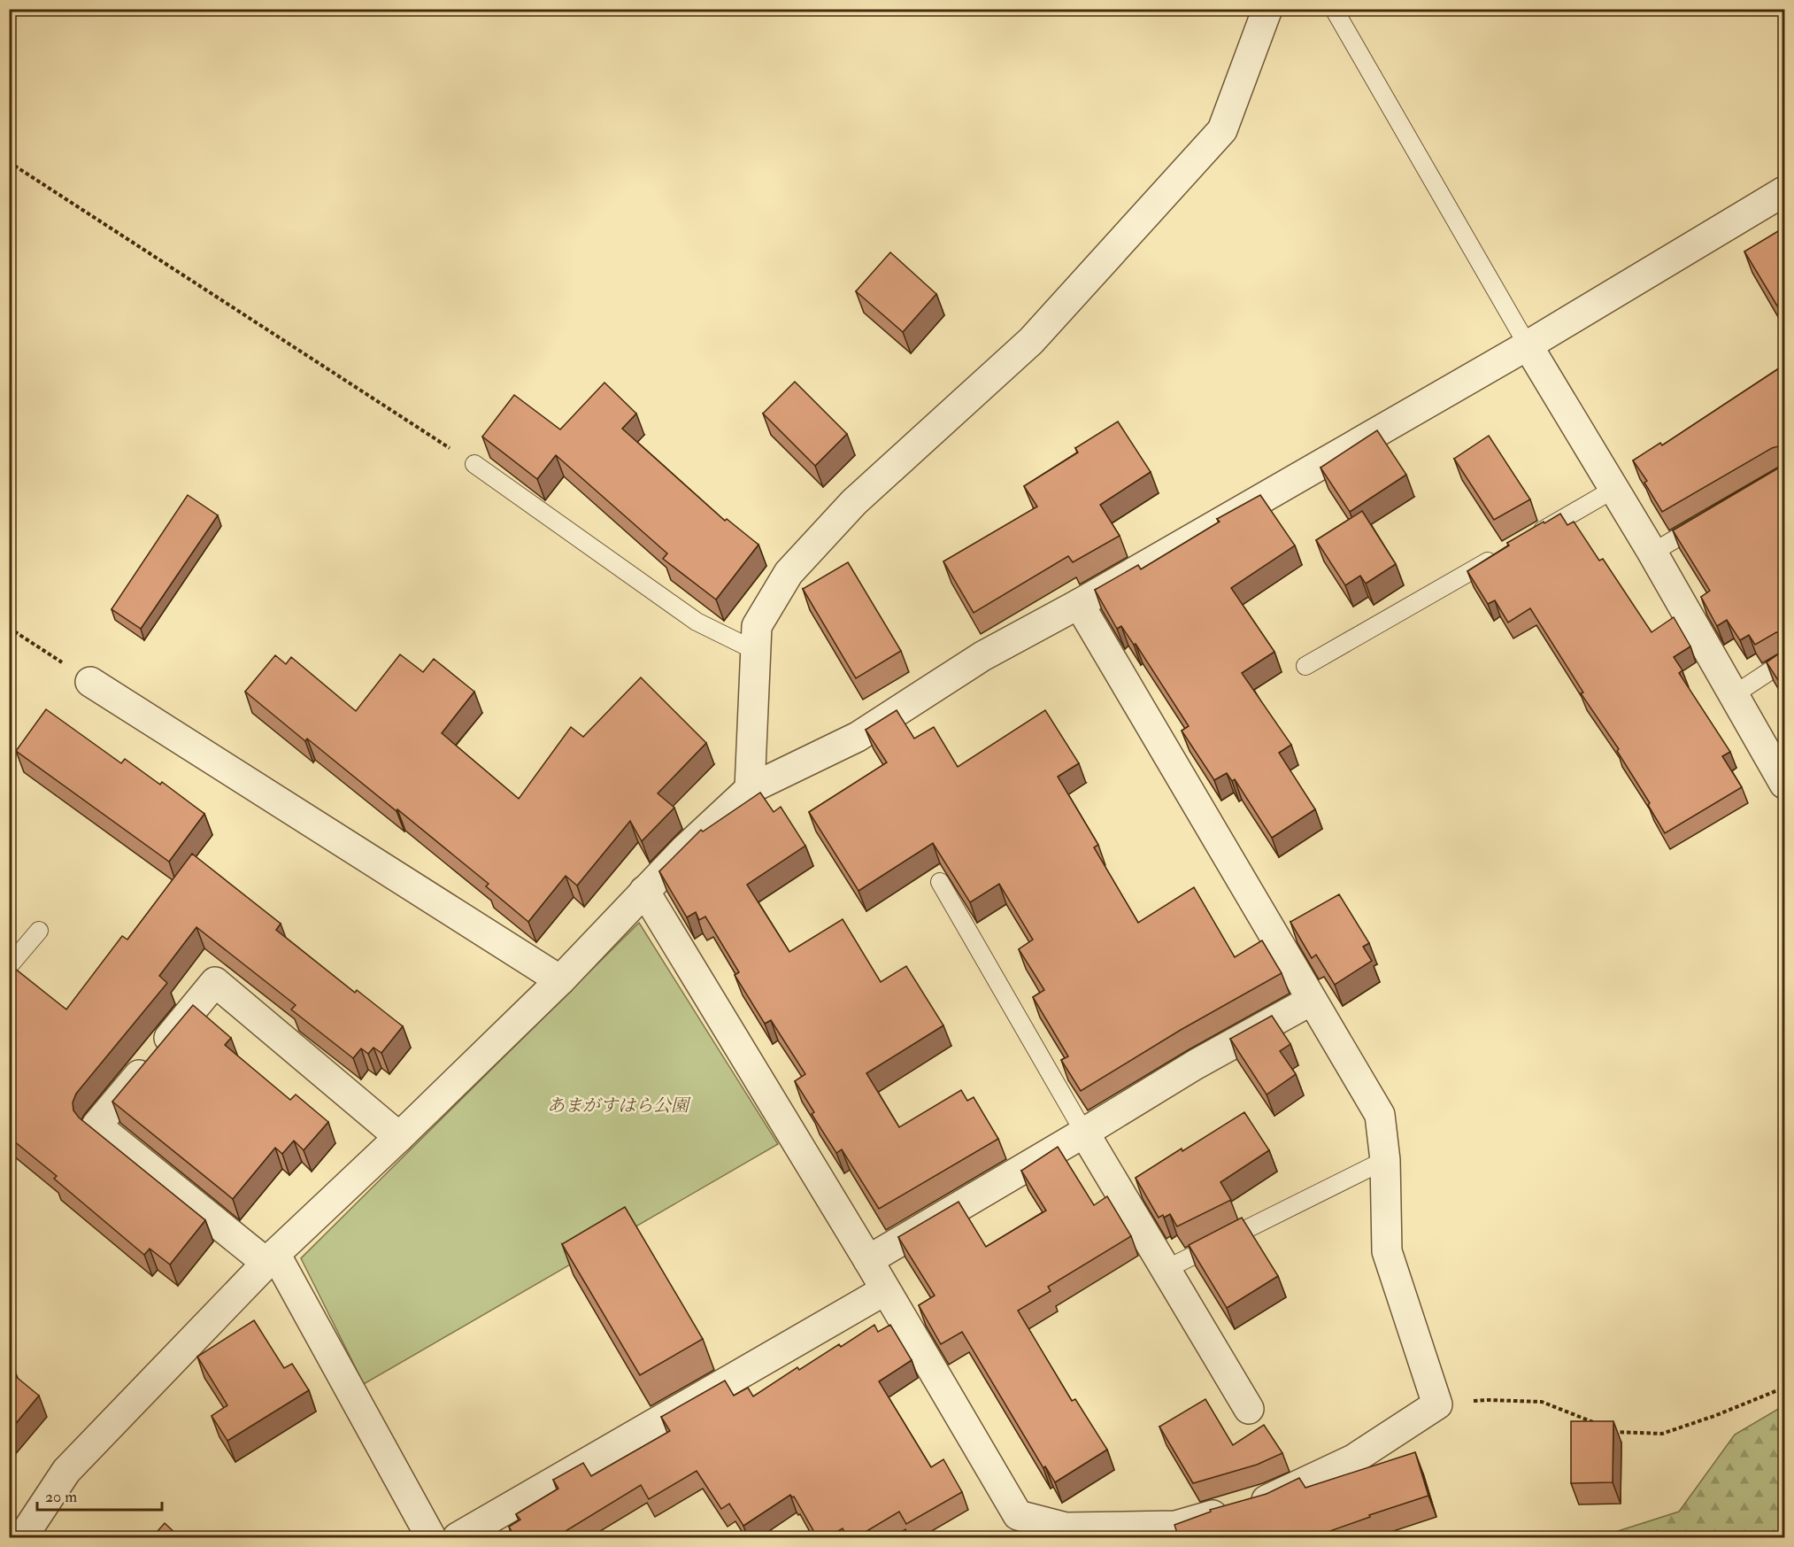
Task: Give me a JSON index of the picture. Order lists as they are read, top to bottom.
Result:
{
  "parks": ["あまがすはら公園"],
  "scale_bar": "20 m"
}
